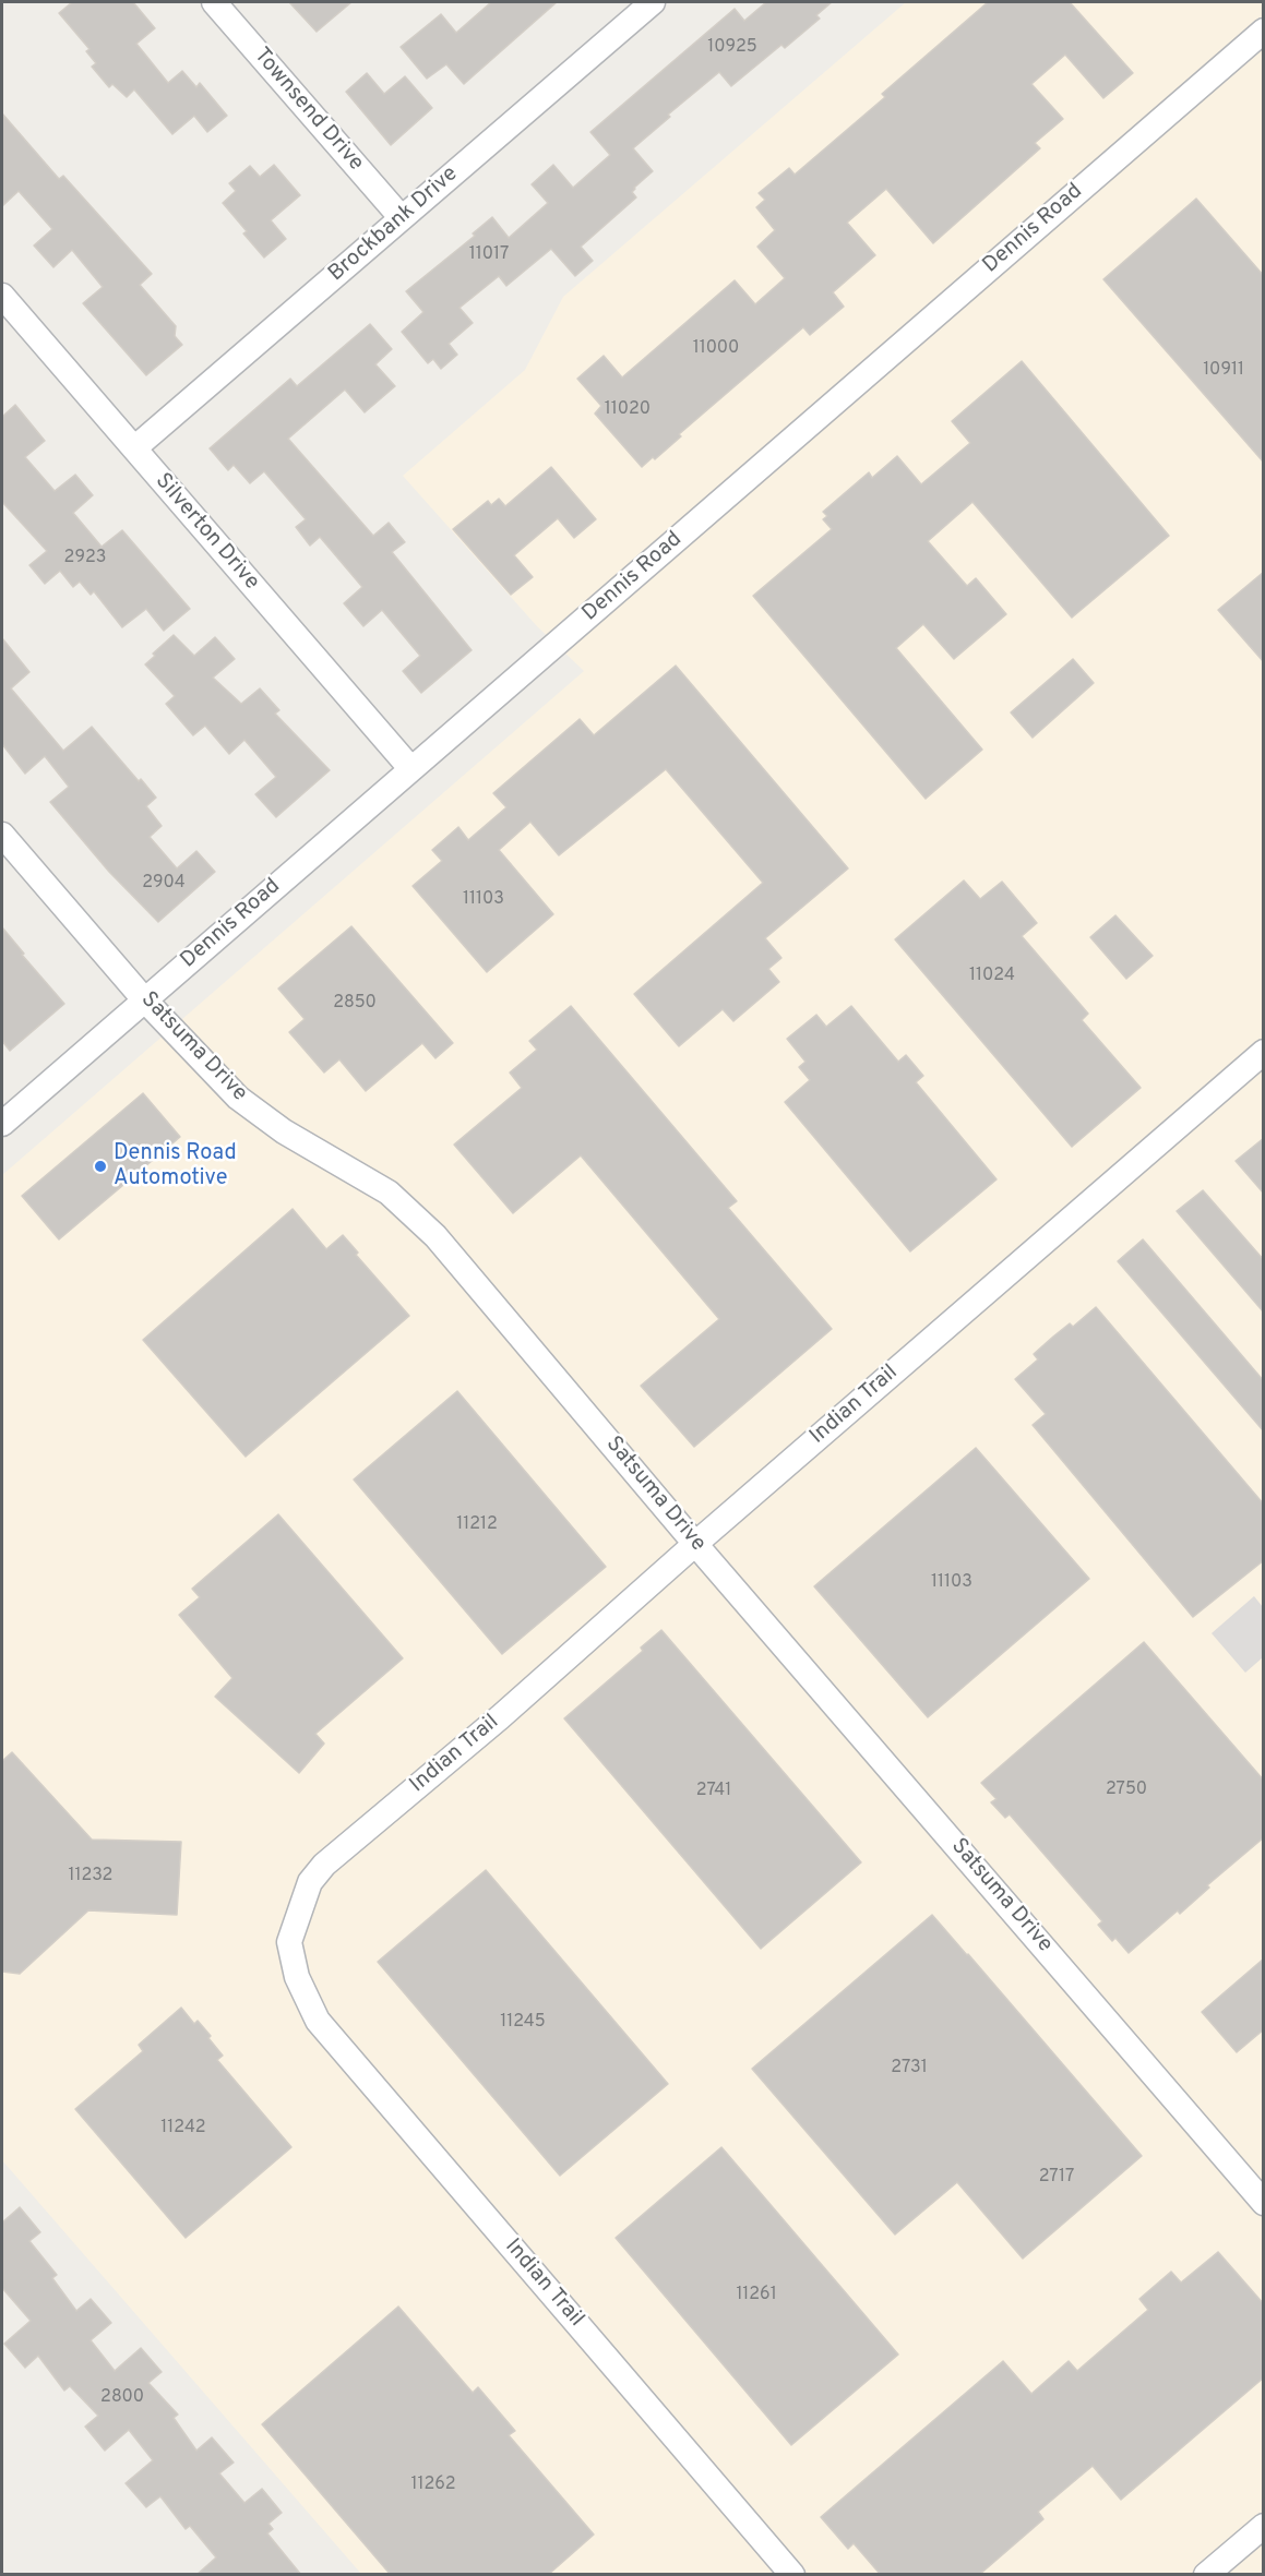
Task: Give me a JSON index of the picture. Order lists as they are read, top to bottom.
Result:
{
  "streets": {
    "street": [
      "Townsend Drive",
      "Brockbank Drive",
      "Dennis Road",
      "Silverton Drive",
      "Satsuma Drive",
      "Indian Trail"
    ]
  },
  "crossings": [
    ["Townsend Drive", "Brockbank Drive"],
    ["Brockbank Drive", "Silverton Drive"],
    ["Dennis Road", "Silverton Drive"],
    ["Dennis Road", "Satsuma Drive"],
    ["Satsuma Drive", "Indian Trail"]
  ],
  "places": ["Dennis Road Automotive"],
  "house_numbers": [
    "10925",
    "11017",
    "11000",
    "10911",
    "11020",
    "2923",
    "2904",
    "11103",
    "11024",
    "2850",
    "11212",
    "11103",
    "2750",
    "2741",
    "11232",
    "11245",
    "2731",
    "11242",
    "2717",
    "11261",
    "2800",
    "11262"
  ]
}
